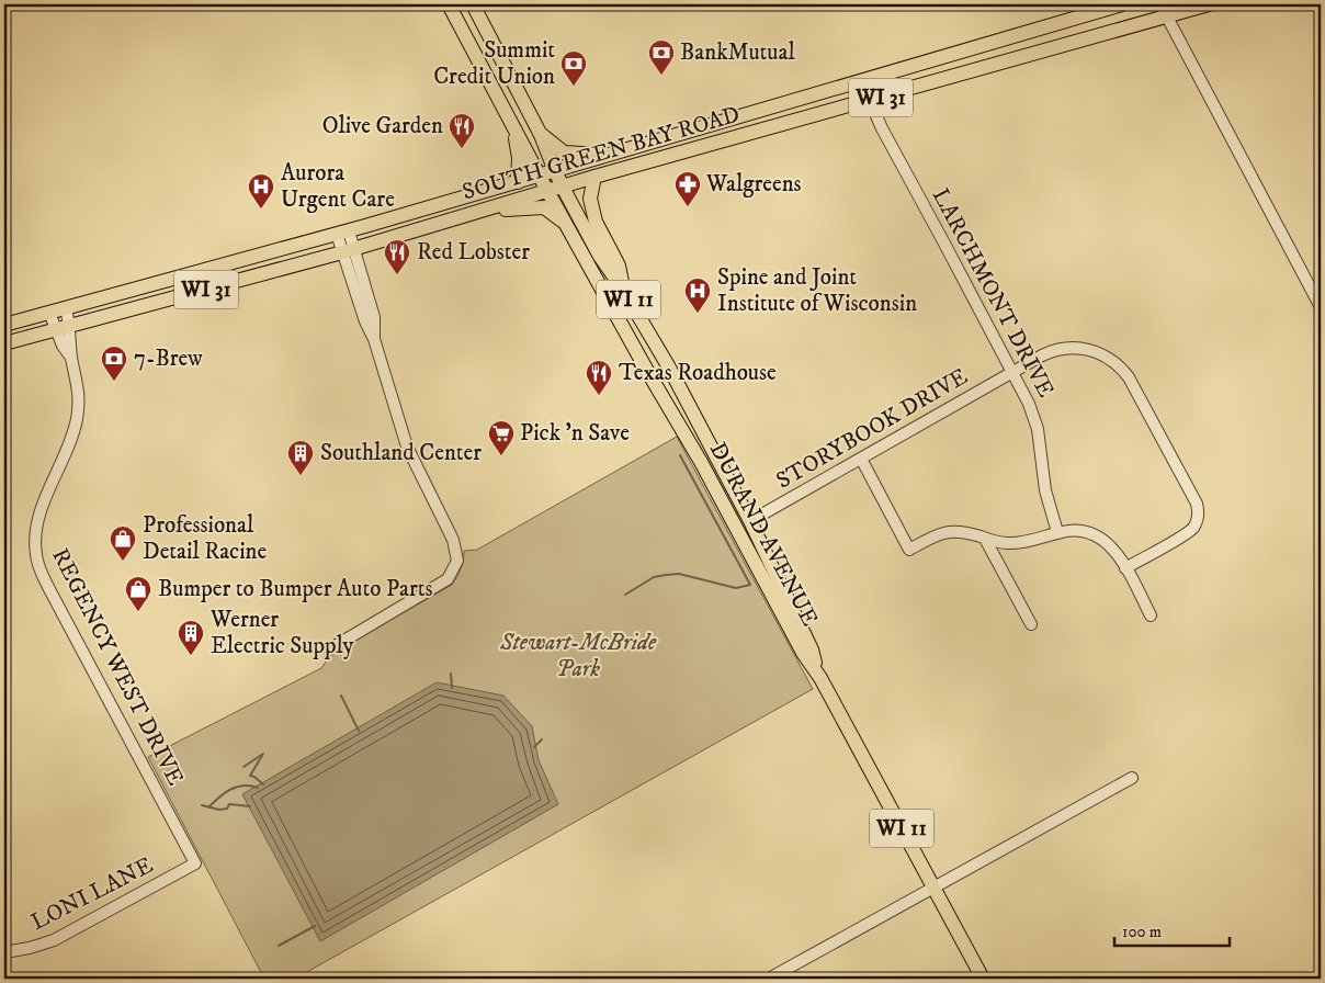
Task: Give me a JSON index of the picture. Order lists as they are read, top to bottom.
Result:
{
  "streets": {
    "main road": [
      "WI 31",
      "SOUTH GREEN BAY ROAD",
      "WI 11",
      "DURAND AVENUE"
    ],
    "street": [
      "LARCHMONT DRIVE",
      "STORYBOOK DRIVE",
      "REGENCY WEST DRIVE",
      "LONI LANE"
    ]
  },
  "crossings": [
    ["SOUTH GREEN BAY ROAD", "LARCHMONT DRIVE"],
    ["SOUTH GREEN BAY ROAD", "DURAND AVENUE"],
    ["SOUTH GREEN BAY ROAD", "REGENCY WEST DRIVE"],
    ["LARCHMONT DRIVE", "STORYBOOK DRIVE"],
    ["STORYBOOK DRIVE", "DURAND AVENUE"],
    ["REGENCY WEST DRIVE", "LONI LANE"]
  ],
  "parks": ["Stewart-McBride Park"],
  "places": {
    "bank": ["BankMutual", "Summit Credit Union", "7-Brew"],
    "restaurant": ["Olive Garden", "Red Lobster", "Texas Roadhouse"],
    "pharmacy": ["Walgreens"],
    "hospital": ["Aurora Urgent Care", "Spine and Joint Institute of Wisconsin"],
    "supermarket": ["Pick 'n Save"],
    "building": ["Southland Center", "Werner Electric Supply"],
    "shop": ["Professional Detail Racine", "Bumper to Bumper Auto Parts"]
  },
  "scale_bar": "100 m"
}
